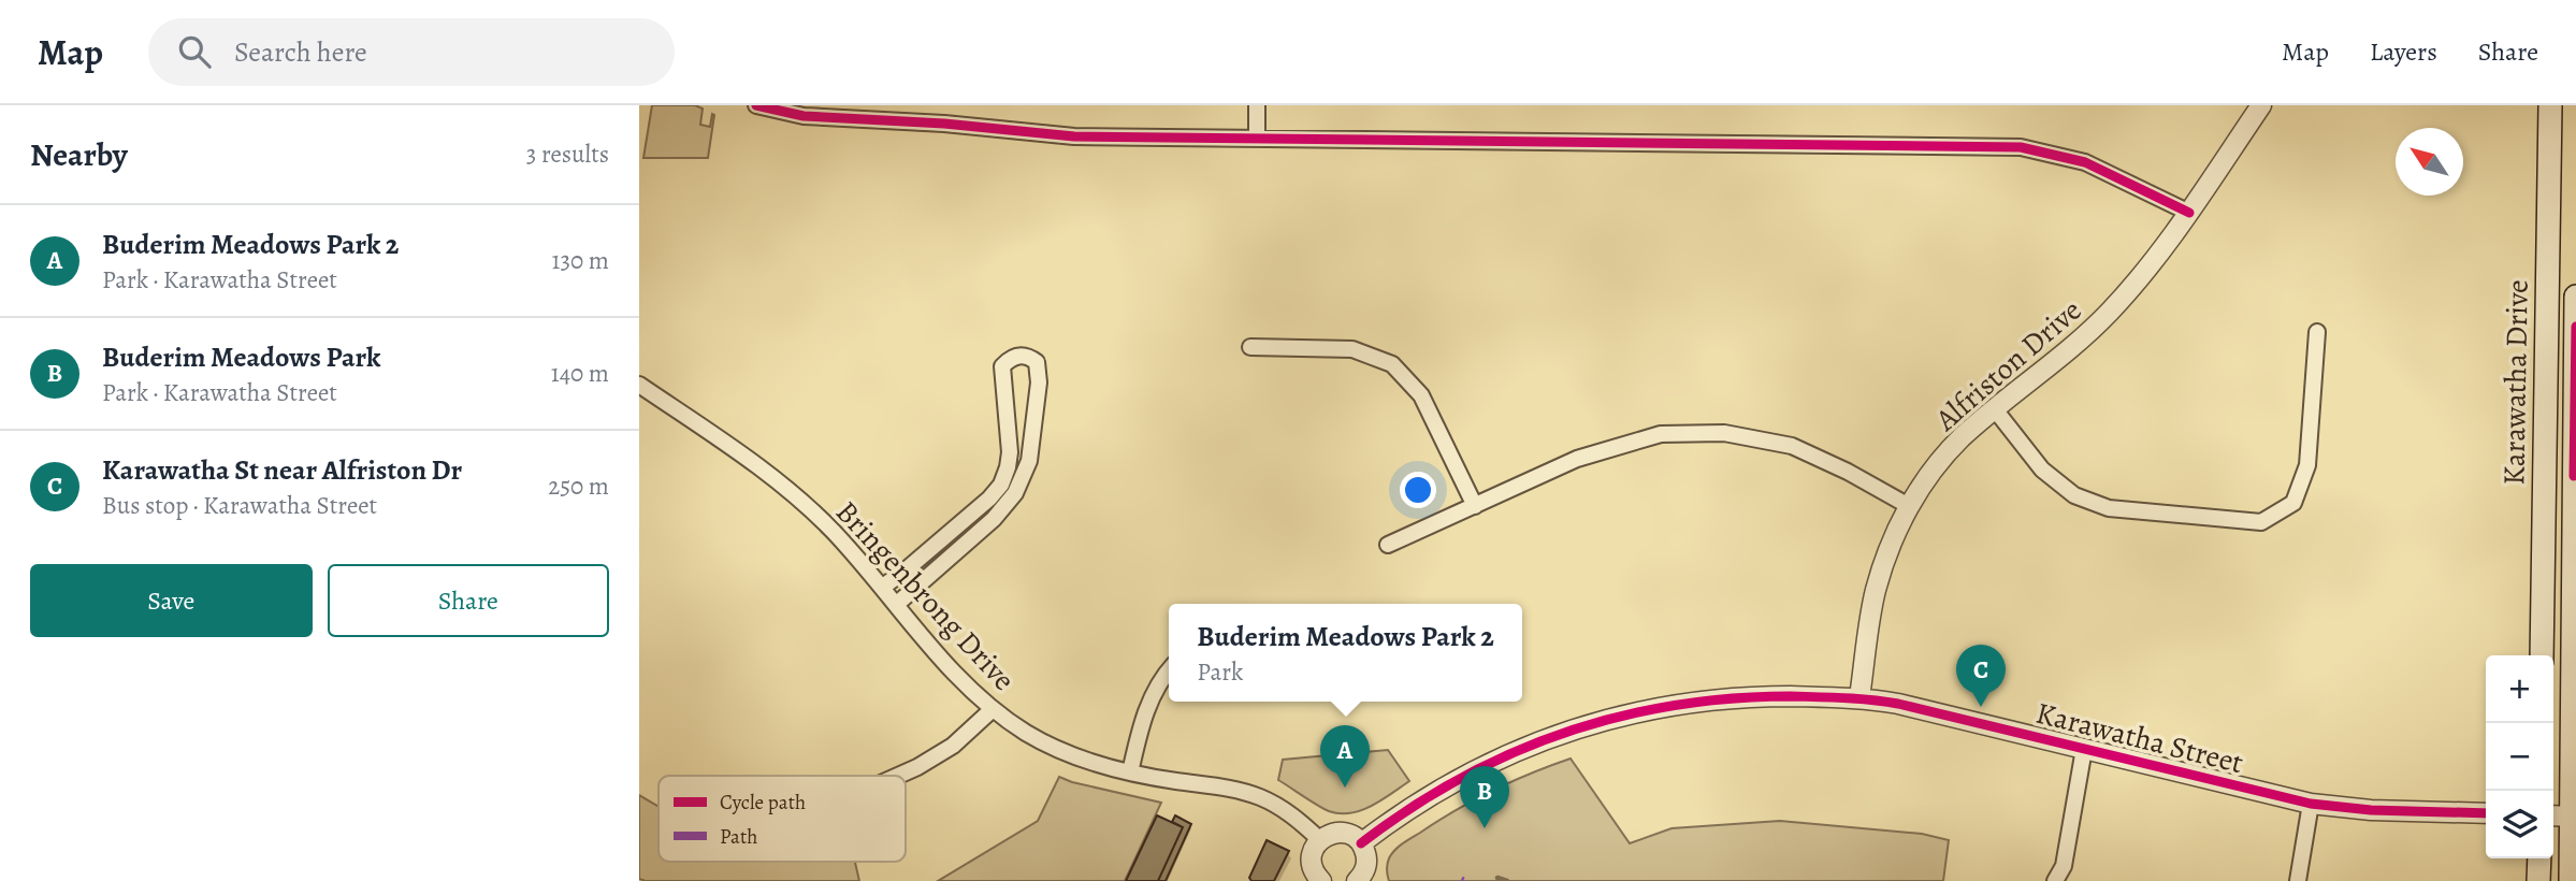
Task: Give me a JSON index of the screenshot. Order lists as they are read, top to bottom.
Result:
{
  "streets": {
    "main road": ["Karawatha Drive"],
    "street": ["Alfriston Drive", "Bringenbrong Drive", "Karawatha Street"]
  },
  "crossings": [
    ["Alfriston Drive", "Karawatha Street"]
  ],
  "legend": ["Cycle path", "Path"],
  "north": "top left",
  "page": {
    "header": "Map",
    "search": "Search here",
    "nav": ["Map", "Layers", "Share"],
    "heading": ["Nearby", "3 results"],
    "list": [
      {
        "mark": "A",
        "name": "Buderim Meadows Park 2",
        "note": "Park · Karawatha Street",
        "value": "130 m"
      },
      {
        "mark": "B",
        "name": "Buderim Meadows Park",
        "note": "Park · Karawatha Street",
        "value": "140 m"
      },
      {
        "mark": "C",
        "name": "Karawatha St near Alfriston Dr",
        "note": "Bus stop · Karawatha Street",
        "value": "250 m"
      }
    ],
    "buttons": ["Save", "Share"],
    "popup": ["Buderim Meadows Park 2", "Park"],
    "pins": ["C", "A", "B"],
    "map_buttons": ["+", "−"]
  }
}
